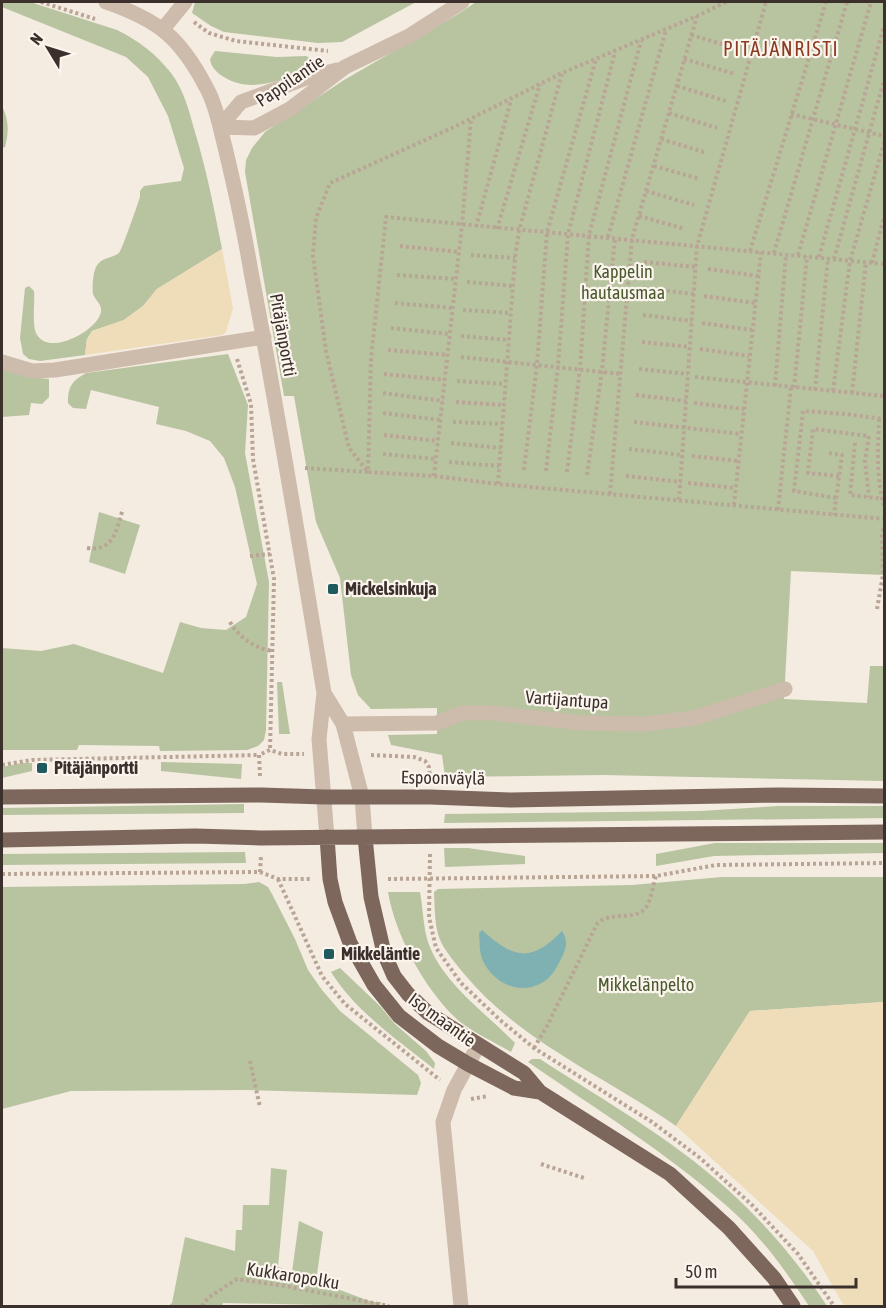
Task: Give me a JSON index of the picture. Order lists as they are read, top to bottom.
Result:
{
  "streets": {
    "main road": ["Espoonväylä", "Iso maantie"],
    "street": ["Pappilantie", "Pitäjänportti", "Vartijantupa"],
    "path": ["Kukkaropolku"]
  },
  "crossings": [
    ["Pappilantie", "Pitäjänportti"],
    ["Pitäjänportti", "Vartijantupa"],
    ["Pitäjänportti", "Espoonväylä"],
    ["Pitäjänportti", "Iso maantie"]
  ],
  "districts": ["PITÄJÄNRISTI"],
  "parks": ["Kappelin hautausmaa", "Mikkelänpelto"],
  "places": {
    "transit": ["Mickelsinkuja", "Pitäjänportti", "Mikkeläntie"]
  },
  "scale_bar": "50 m",
  "north": "top left"
}
